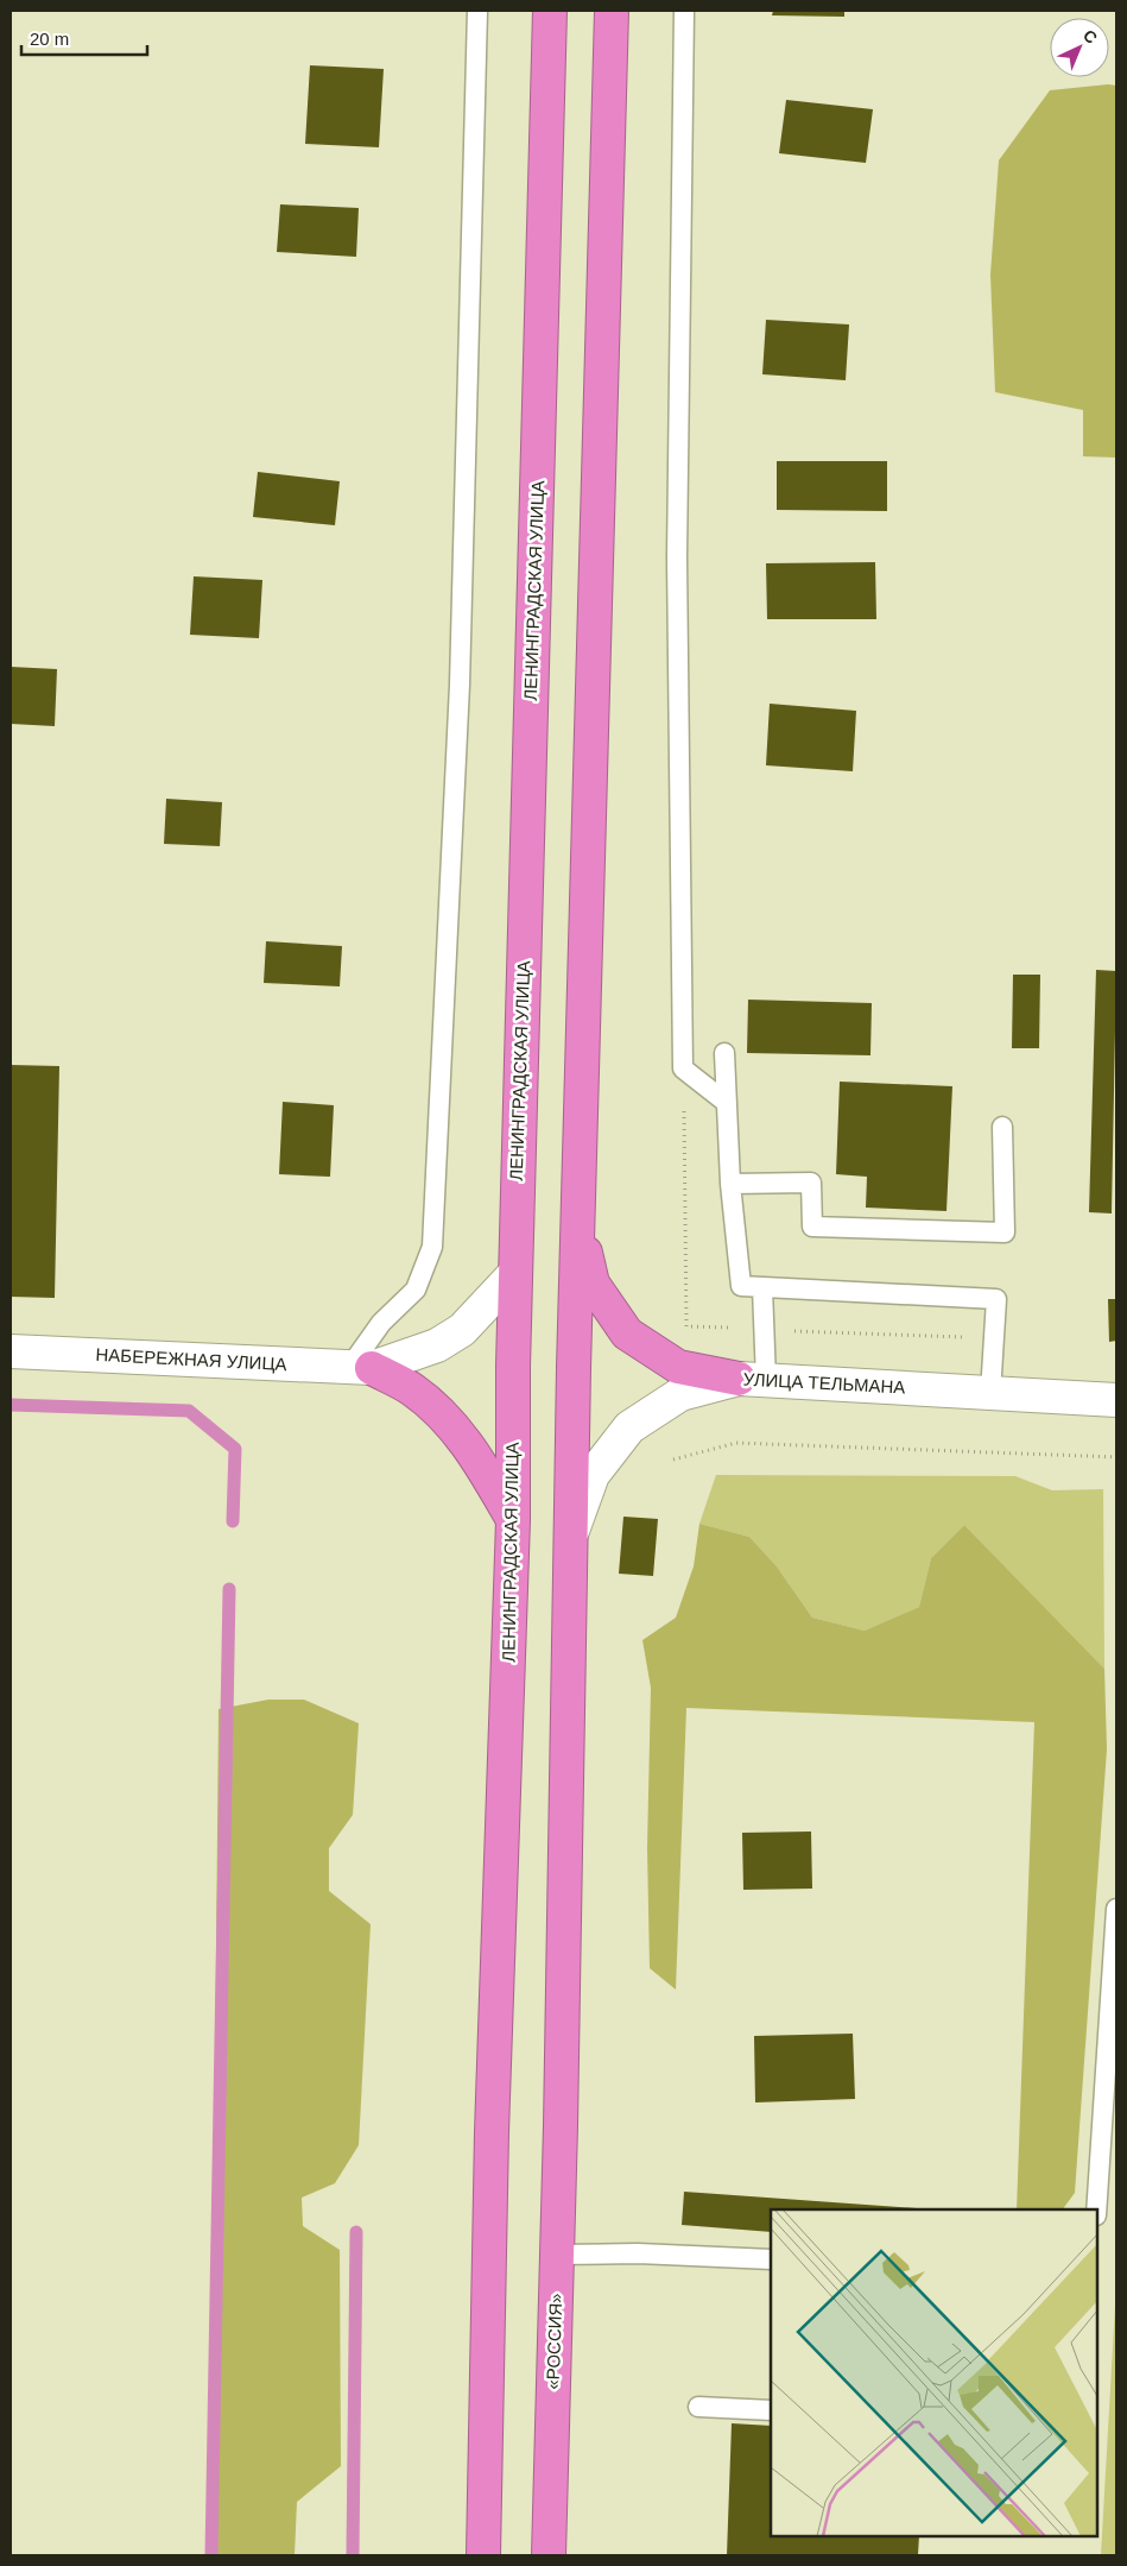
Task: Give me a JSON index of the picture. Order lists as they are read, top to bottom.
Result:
{
  "streets": {
    "highway": ["ЛЕНИНГРАДСКАЯ УЛИЦА", "«РОССИЯ»"],
    "main road": ["НАБЕРЕЖНАЯ УЛИЦА", "УЛИЦА ТЕЛЬМАНА"]
  },
  "crossings": [
    ["УЛИЦА ТЕЛЬМАНА", "«РОССИЯ»"]
  ],
  "scale_bar": "20 m",
  "north": "top right"
}
